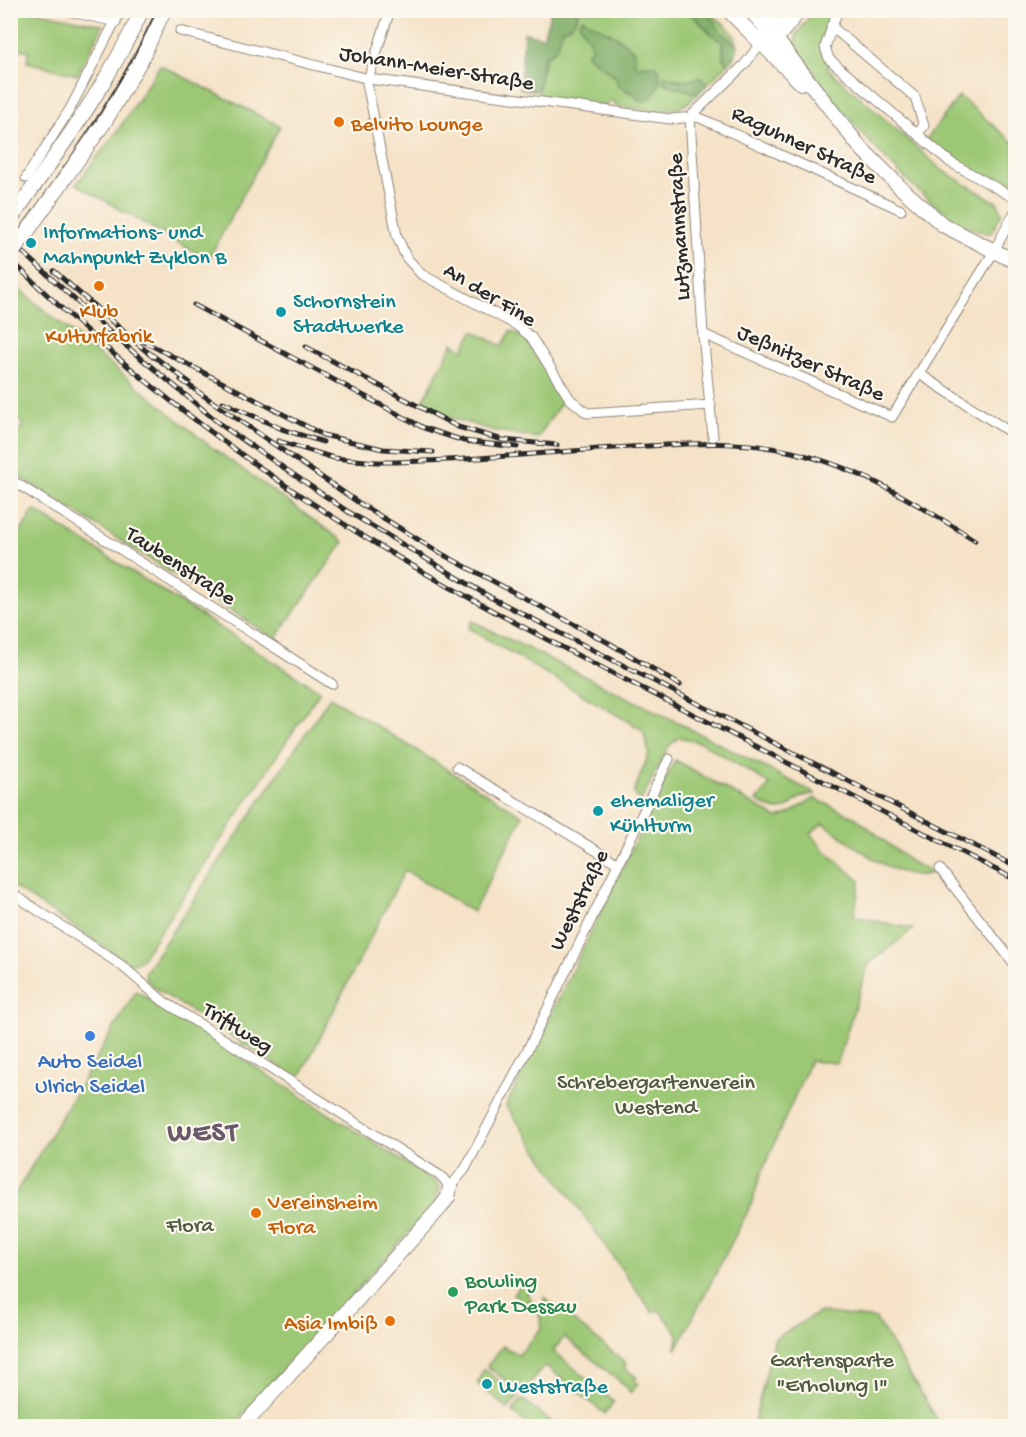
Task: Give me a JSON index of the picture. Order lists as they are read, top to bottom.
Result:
{
  "streets": {
    "main road": ["Raguhner Straße", "Weststraße"],
    "street": [
      "Johann-Meier-Straße",
      "Lutzmannstraße",
      "An der Fine",
      "Jeßnitzer Straße",
      "Taubenstraße",
      "Triftweg"
    ]
  },
  "crossings": [
    ["Johann-Meier-Straße", "Raguhner Straße"],
    ["Johann-Meier-Straße", "Lutzmannstraße"],
    ["Johann-Meier-Straße", "An der Fine"],
    ["Raguhner Straße", "Lutzmannstraße"],
    ["Raguhner Straße", "Jeßnitzer Straße"],
    ["Lutzmannstraße", "An der Fine"],
    ["Lutzmannstraße", "Jeßnitzer Straße"],
    ["Weststraße", "Triftweg"]
  ],
  "districts": ["WEST"],
  "parks": ["Schrebergartenverein Westend", "Flora", "Gartensparte \"Erholung I\""],
  "places": [
    "Belvito Lounge",
    "Informations- und Mahnpunkt Zyklon B",
    "Klub Kulturfabrik",
    "Schornstein Stadtwerke",
    "ehemaliger Kühlturm",
    "Auto Seidel Ulrich Seidel",
    "Vereinsheim Flora",
    "Bowling Park Dessau",
    "Asia Imbiß",
    "Weststraße"
  ]
}
